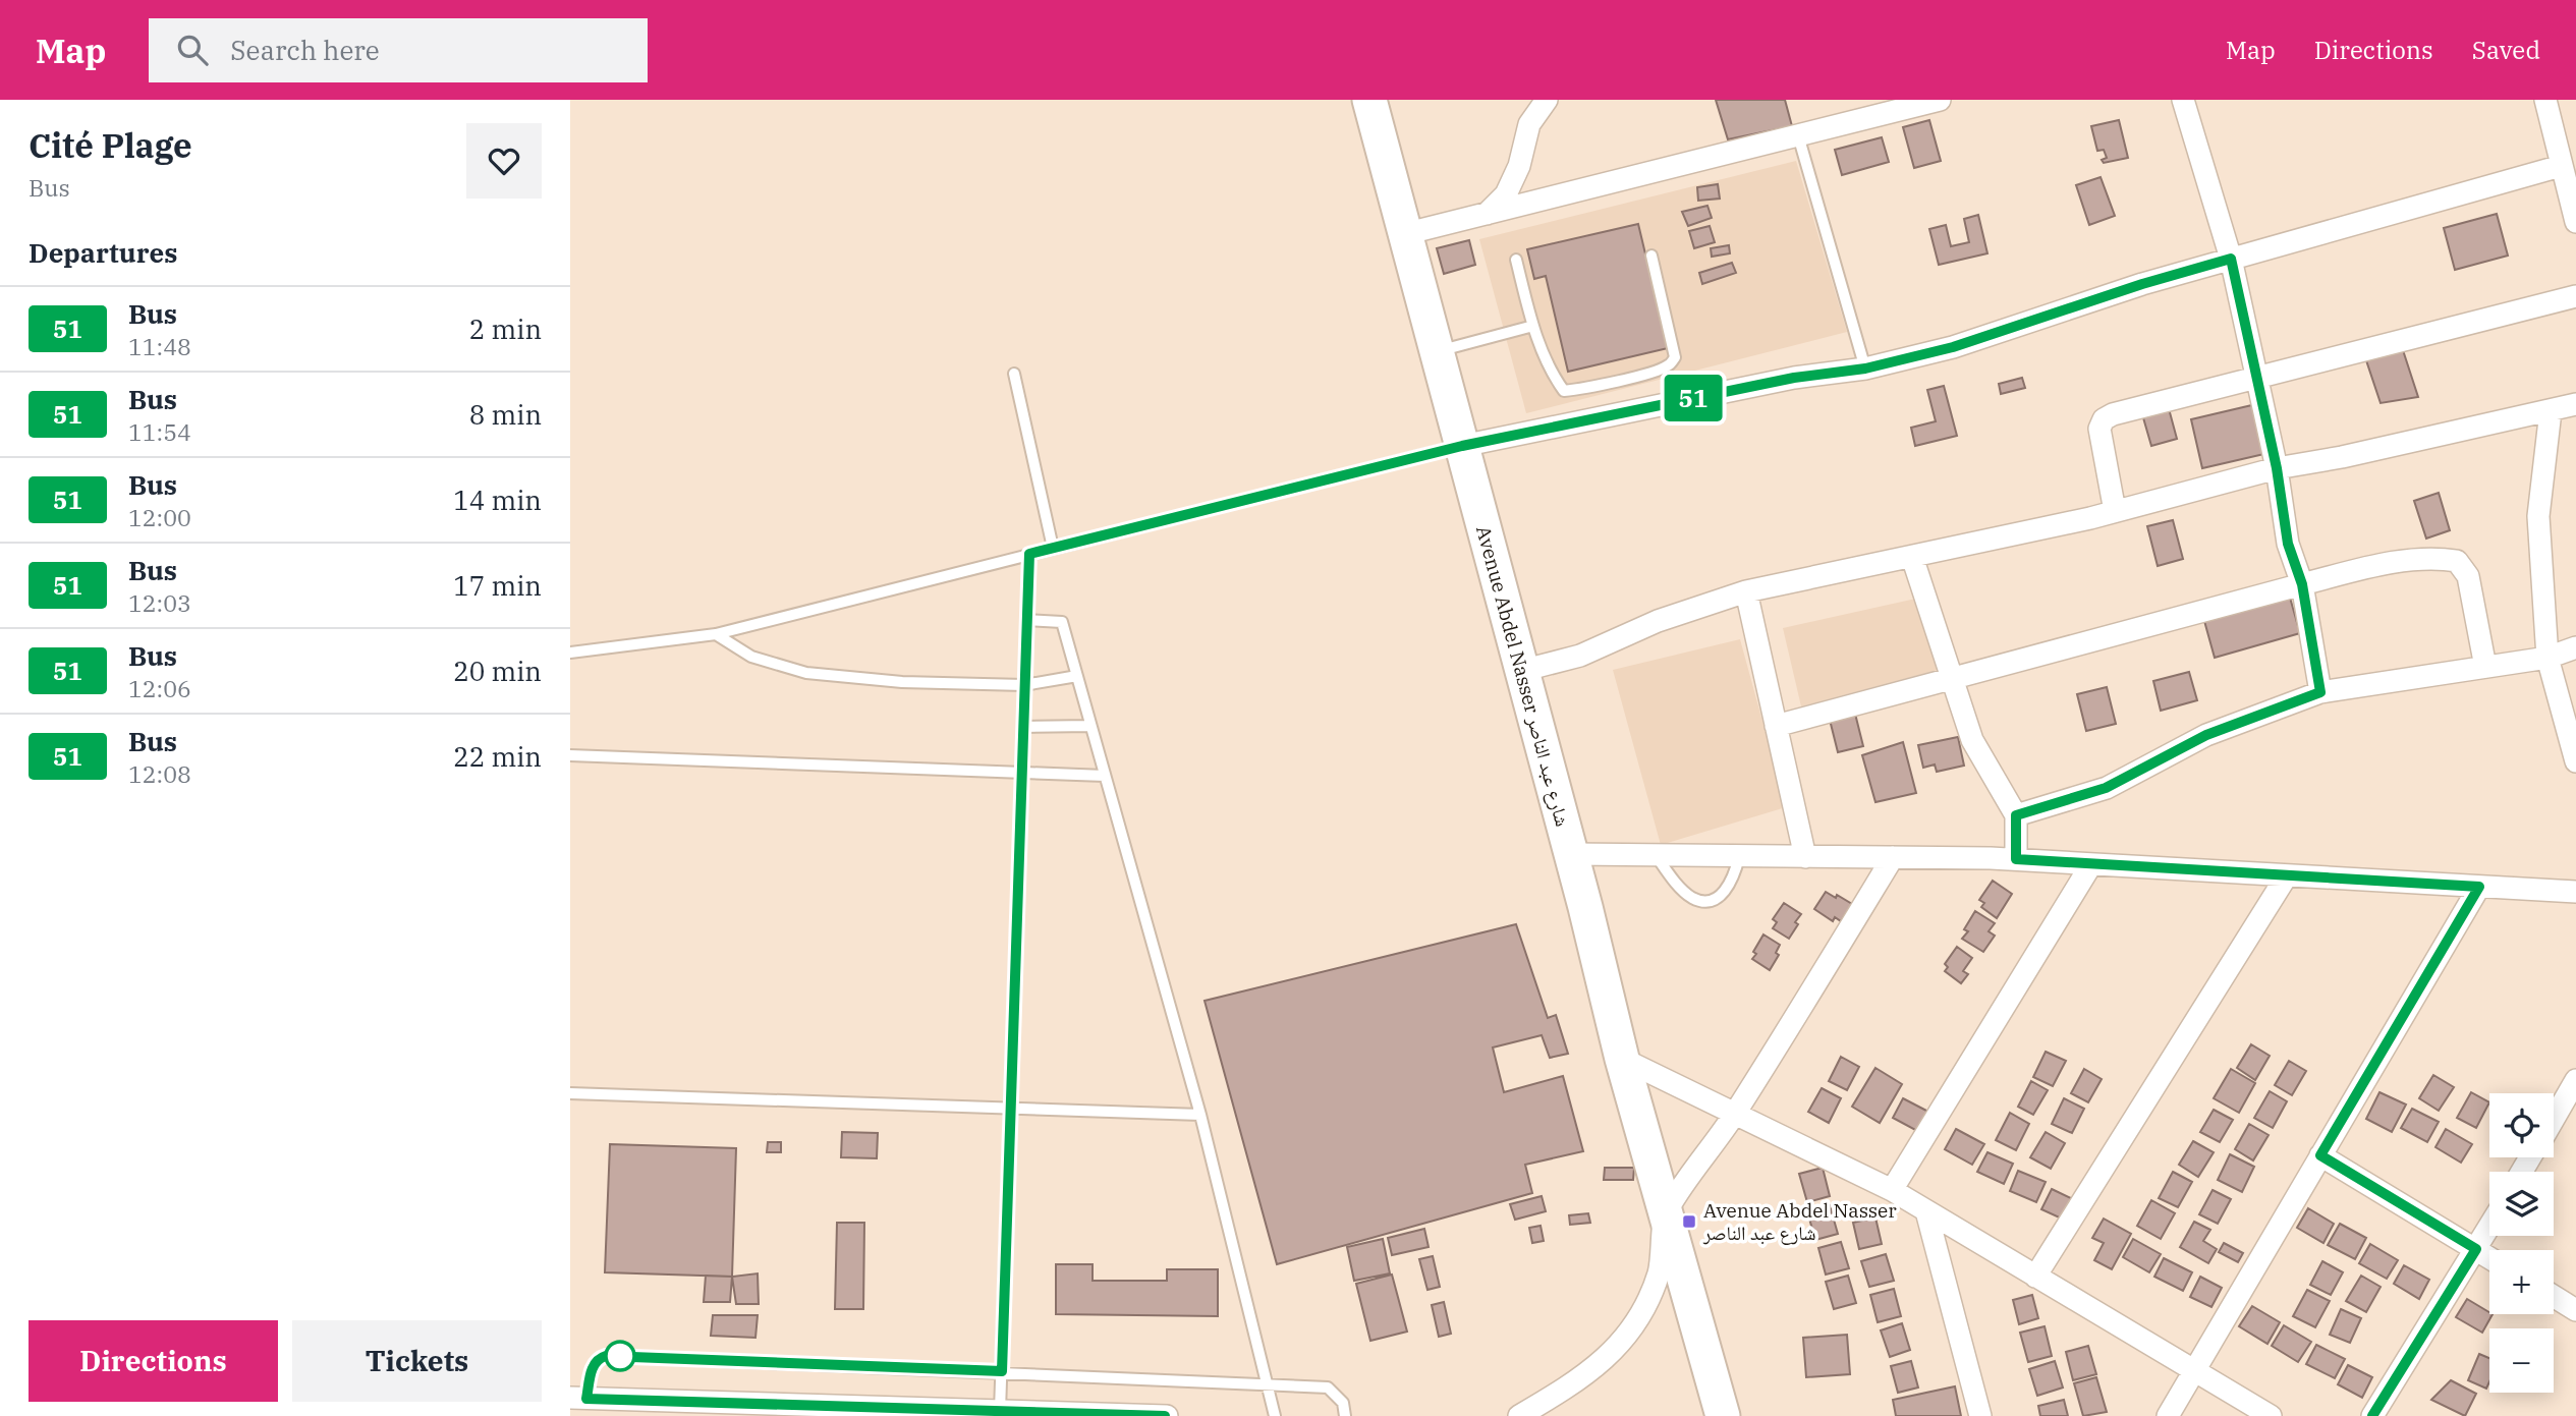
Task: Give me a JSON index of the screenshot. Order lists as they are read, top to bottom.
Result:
{
  "streets": {
    "main road": ["Avenue Abdel Nasser شارع عبد الناصر"]
  },
  "places": {
    "transit": ["Avenue Abdel Nasser شارع عبد الناصر"]
  },
  "lines": ["bus line 51"],
  "page": {
    "header": "Map",
    "search": "Search here",
    "nav": ["Map", "Directions", "Saved"],
    "heading": [
      ["Cité Plage", "Bus"],
      "Departures"
    ],
    "on_map": "51",
    "list": [
      {
        "mark": "51",
        "name": "Bus",
        "note": "11:48",
        "value": "2 min"
      },
      {
        "mark": "51",
        "name": "Bus",
        "note": "11:54",
        "value": "8 min"
      },
      {
        "mark": "51",
        "name": "Bus",
        "note": "12:00",
        "value": "14 min"
      },
      {
        "mark": "51",
        "name": "Bus",
        "note": "12:03",
        "value": "17 min"
      },
      {
        "mark": "51",
        "name": "Bus",
        "note": "12:06",
        "value": "20 min"
      },
      {
        "mark": "51",
        "name": "Bus",
        "note": "12:08",
        "value": "22 min"
      }
    ],
    "map_buttons": ["+", "−"],
    "buttons": ["Directions", "Tickets"]
  }
}
